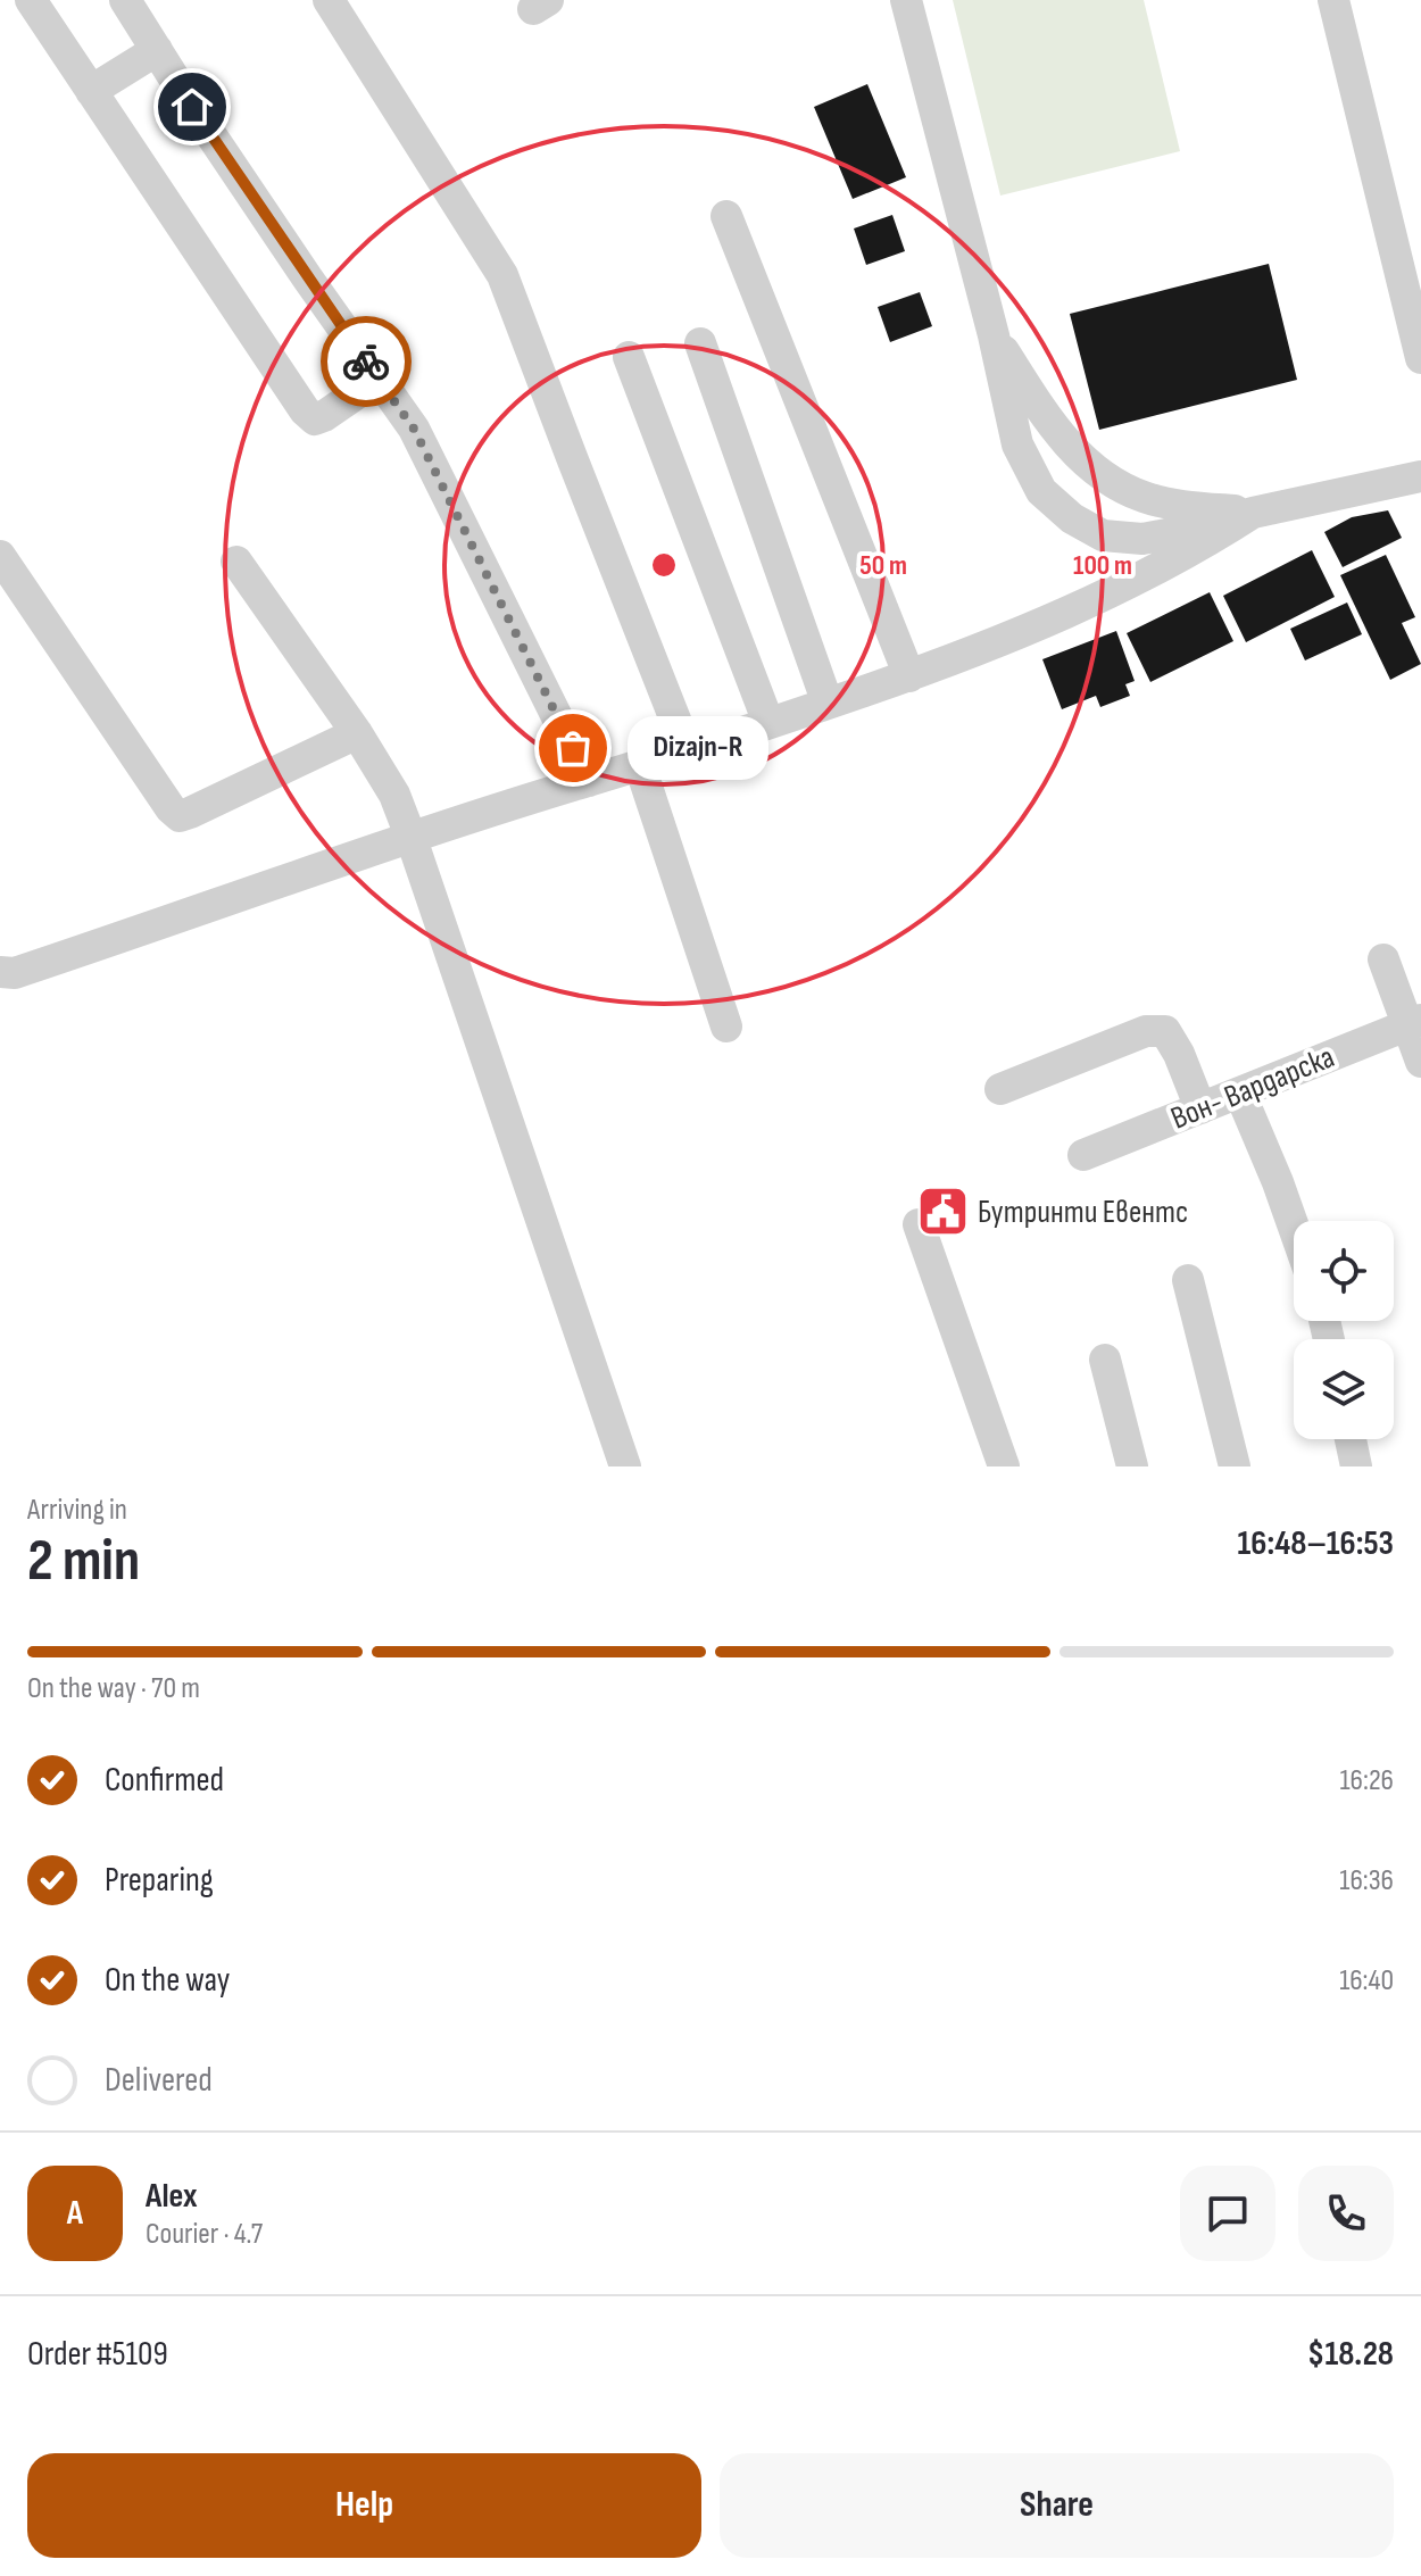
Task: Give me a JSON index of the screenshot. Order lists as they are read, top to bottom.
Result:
{
  "streets": {
    "street": ["Вон- Вардарска"]
  },
  "places": {
    "other": ["Dizajn-R"],
    "public building": ["Бутринти Евентс"]
  },
  "page": {
    "bubble": "Dizajn-R",
    "heading": ["2 min", "Arriving in", "16:48–16:53"],
    "panel": [
      "Alex",
      "Courier · 4.7",
      "Order #5109",
      "$18.28"
    ],
    "bar": "On the way · 70 m",
    "list": [
      ["Confirmed", "16:26"],
      ["Preparing", "16:36"],
      ["On the way", "16:40"],
      "Delivered"
    ],
    "round": "A",
    "buttons": ["Help", "Share"]
  },
  "rings": ["50 m", "100 m"]
}
